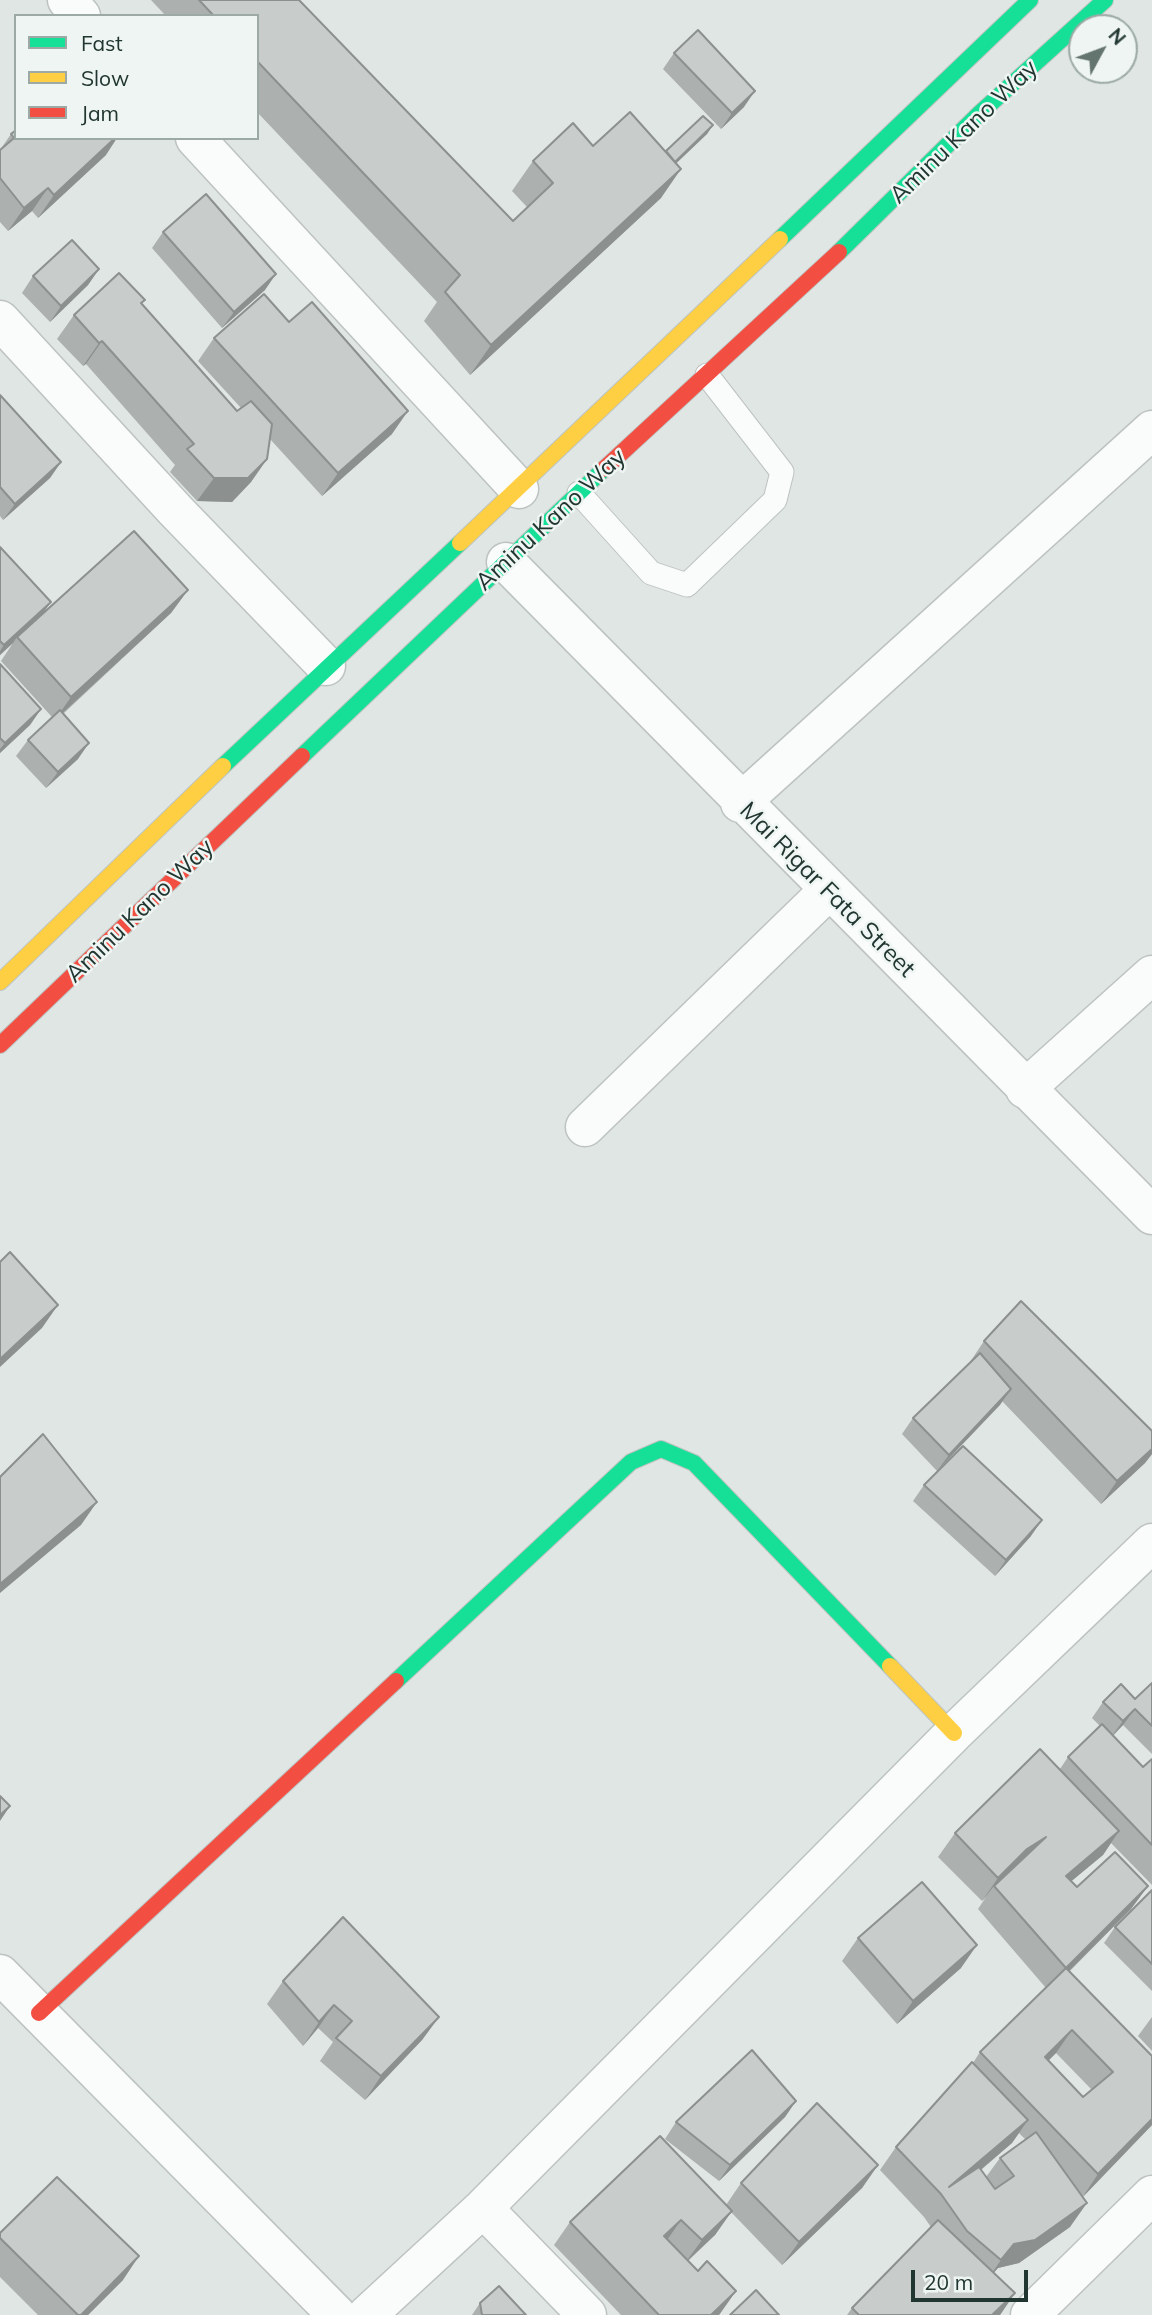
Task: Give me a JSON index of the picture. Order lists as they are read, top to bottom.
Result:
{
  "streets": {
    "main road": ["Aminu Kano Way"],
    "street": ["Mai Rigar Fata Street"]
  },
  "crossings": [
    ["Aminu Kano Way", "Mai Rigar Fata Street"]
  ],
  "legend": ["Fast", "Slow", "Jam"],
  "scale_bar": "20 m",
  "north": "top right"
}
